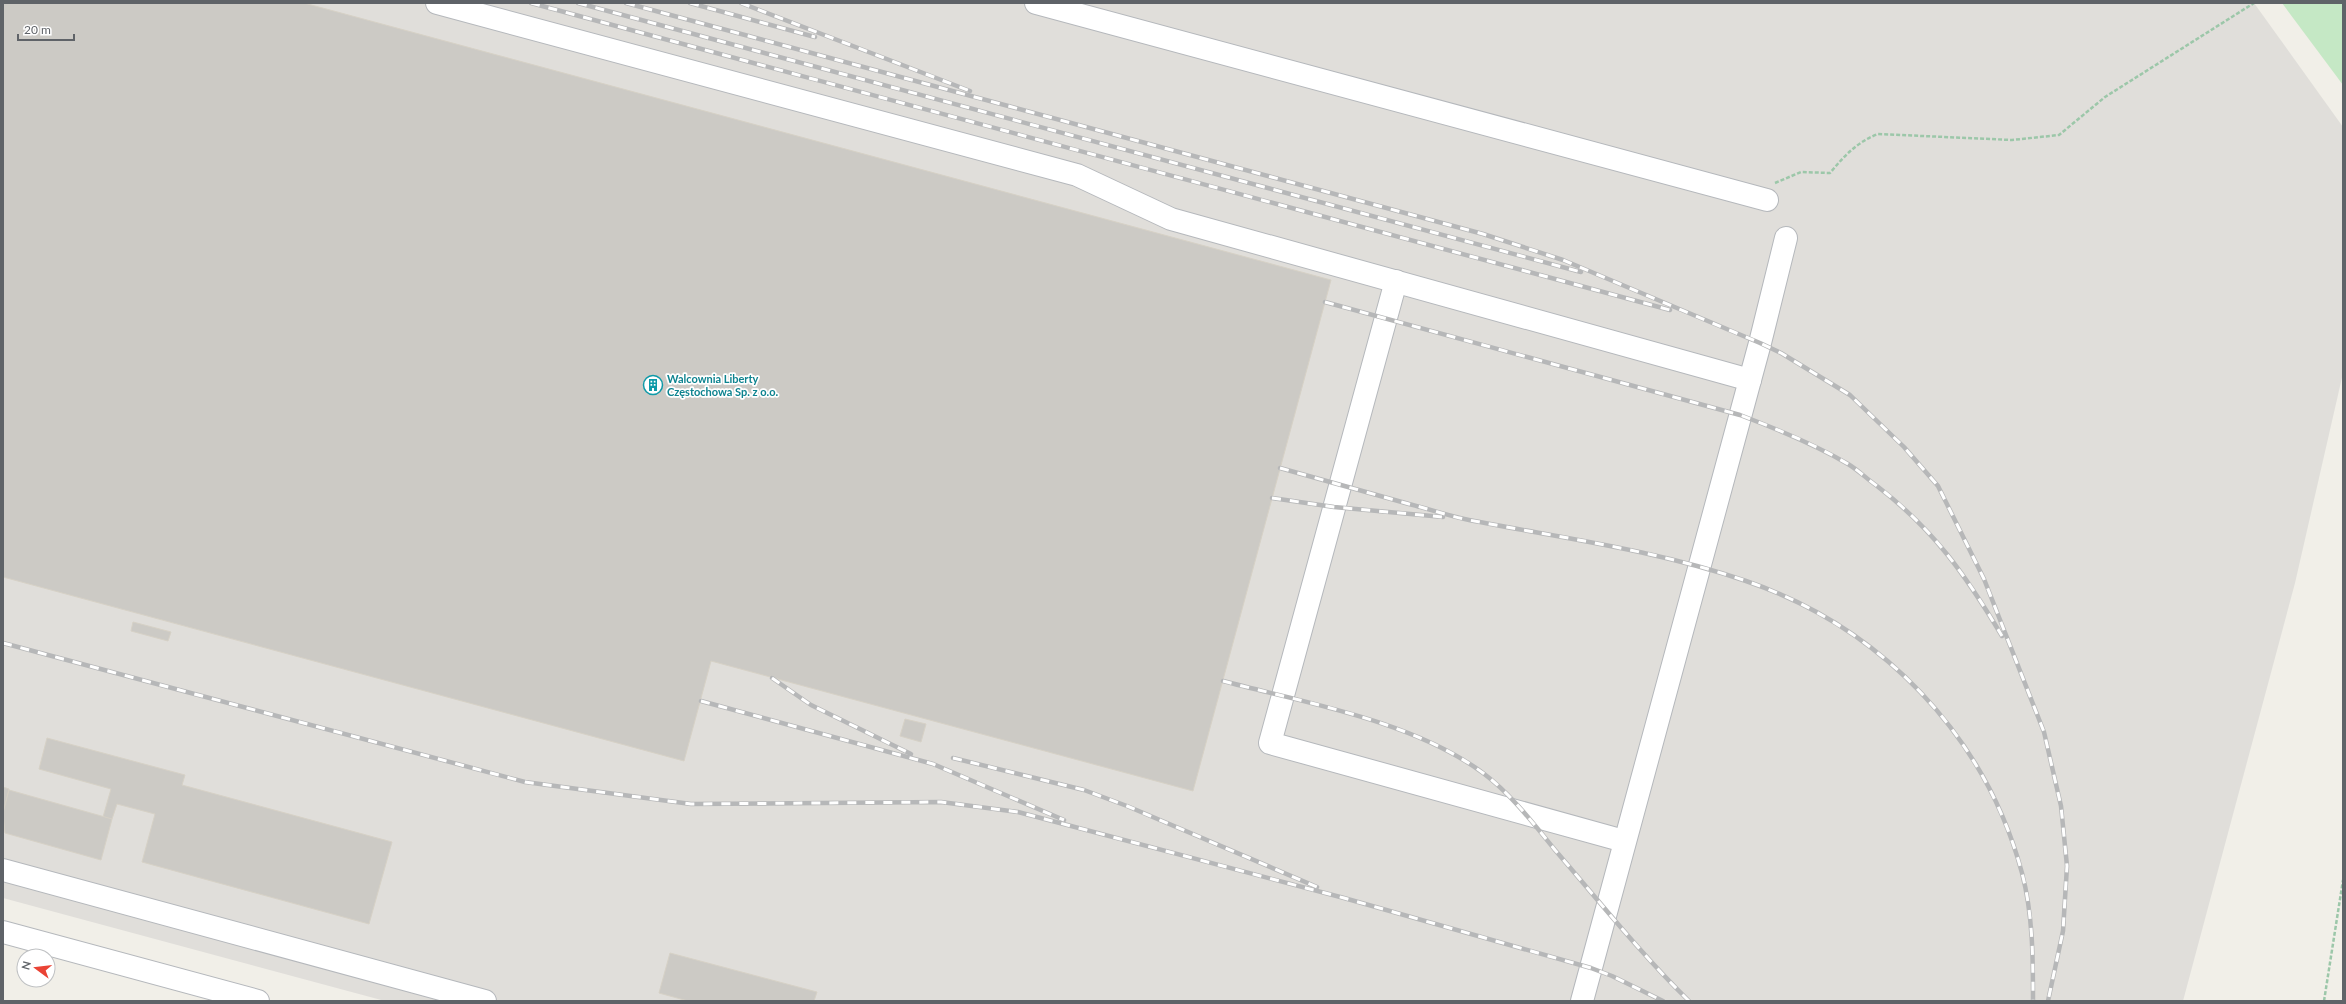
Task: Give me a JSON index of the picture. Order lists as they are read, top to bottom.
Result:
{
  "places": {
    "building": ["Walcownia Liberty Częstochowa Sp. z o.o."]
  },
  "scale_bar": "20 m",
  "north": "left"
}
